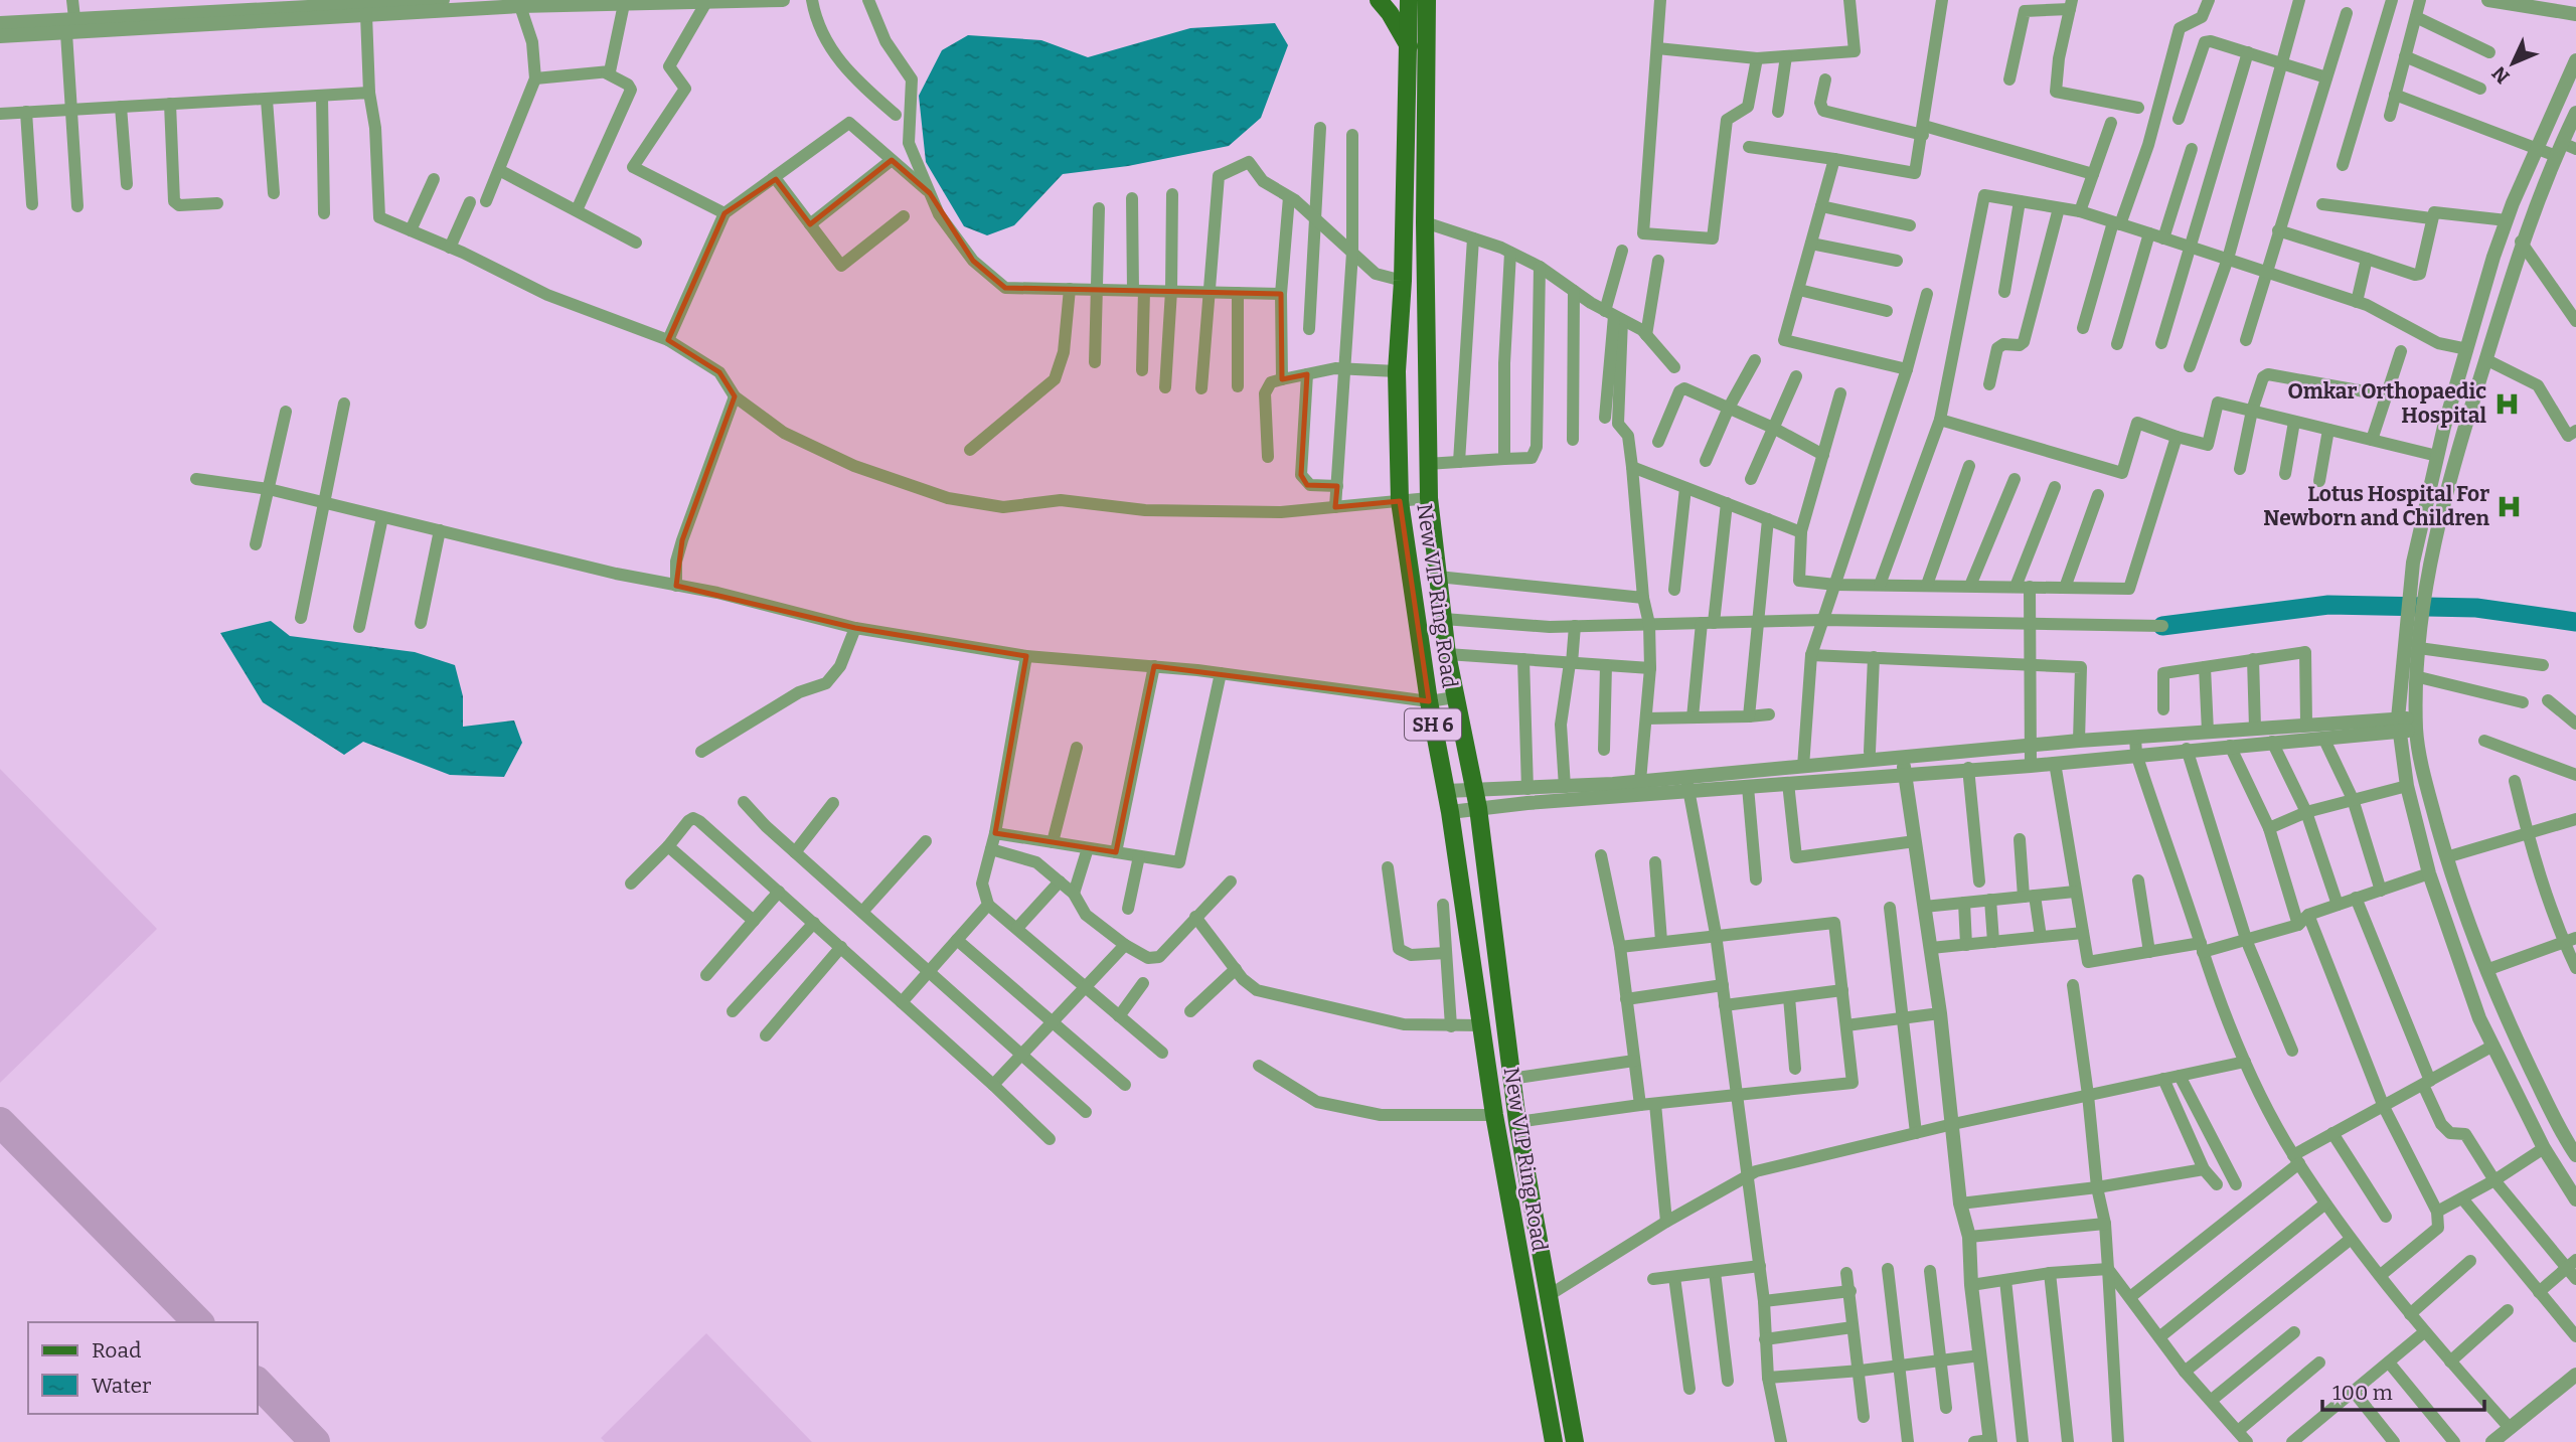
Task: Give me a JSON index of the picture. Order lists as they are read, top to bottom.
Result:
{
  "streets": {
    "main road": ["New VIP Ring Road", "SH 6"]
  },
  "places": {
    "hospital": ["Omkar Orthopaedic Hospital", "Lotus Hospital For Newborn and Children"]
  },
  "legend": ["Road", "Water"],
  "scale_bar": "100 m",
  "north": "bottom left"
}
